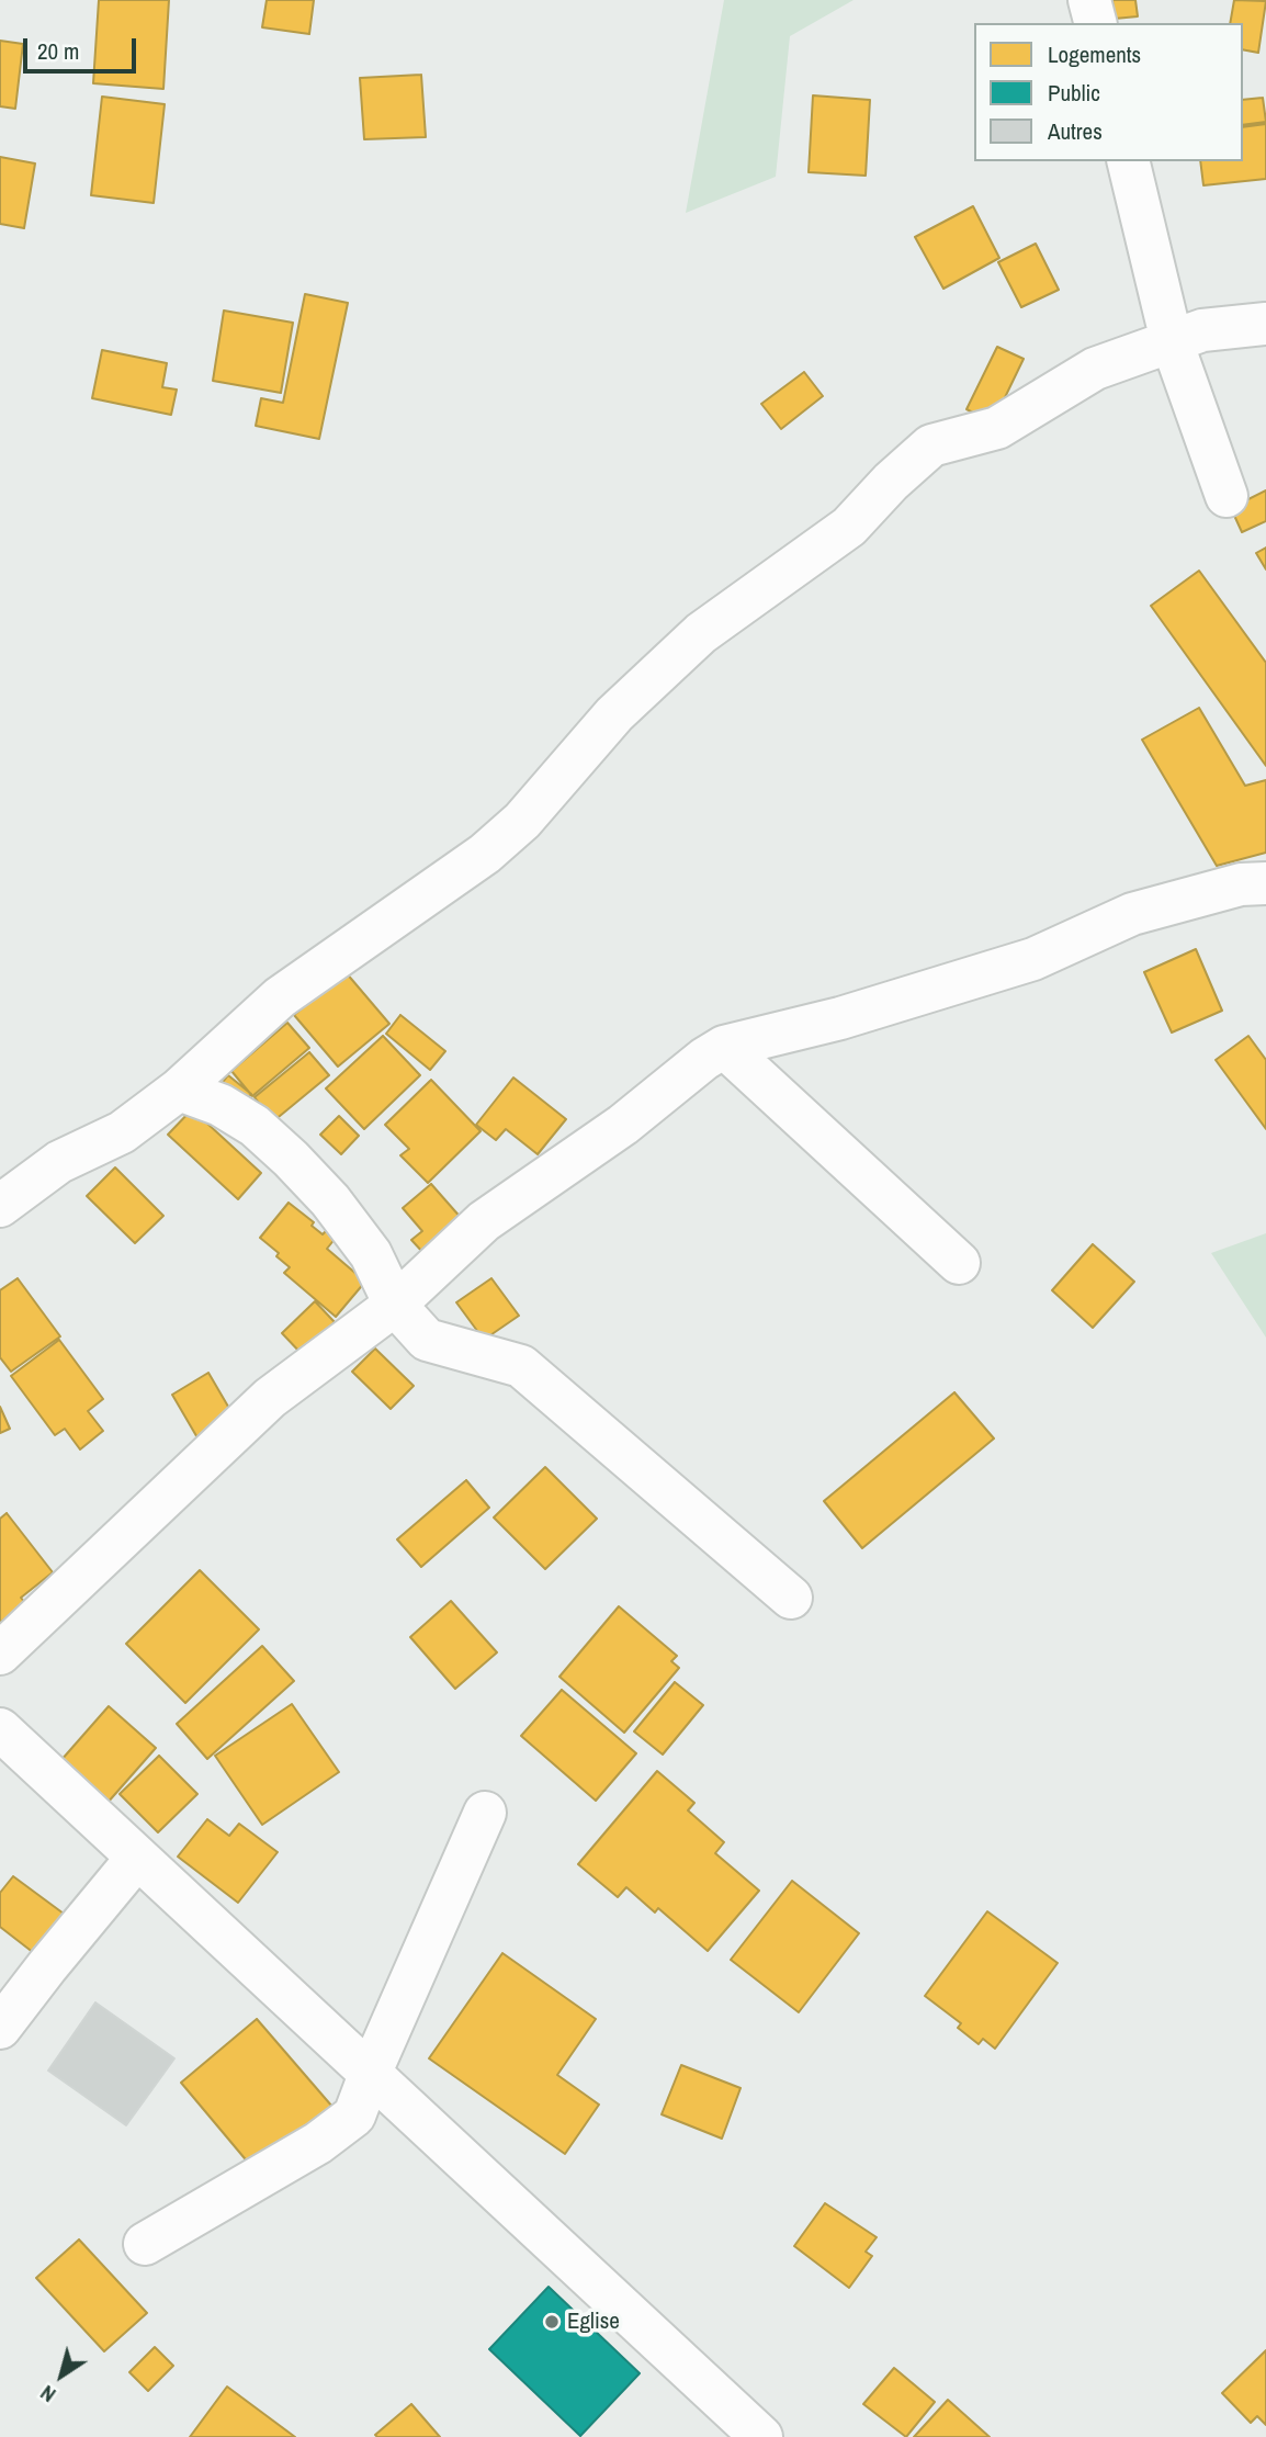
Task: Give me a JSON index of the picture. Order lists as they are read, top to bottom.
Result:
{
  "places": ["Eglise"],
  "legend": ["Logements", "Public", "Autres"],
  "scale_bar": "20 m",
  "north": "bottom left"
}
